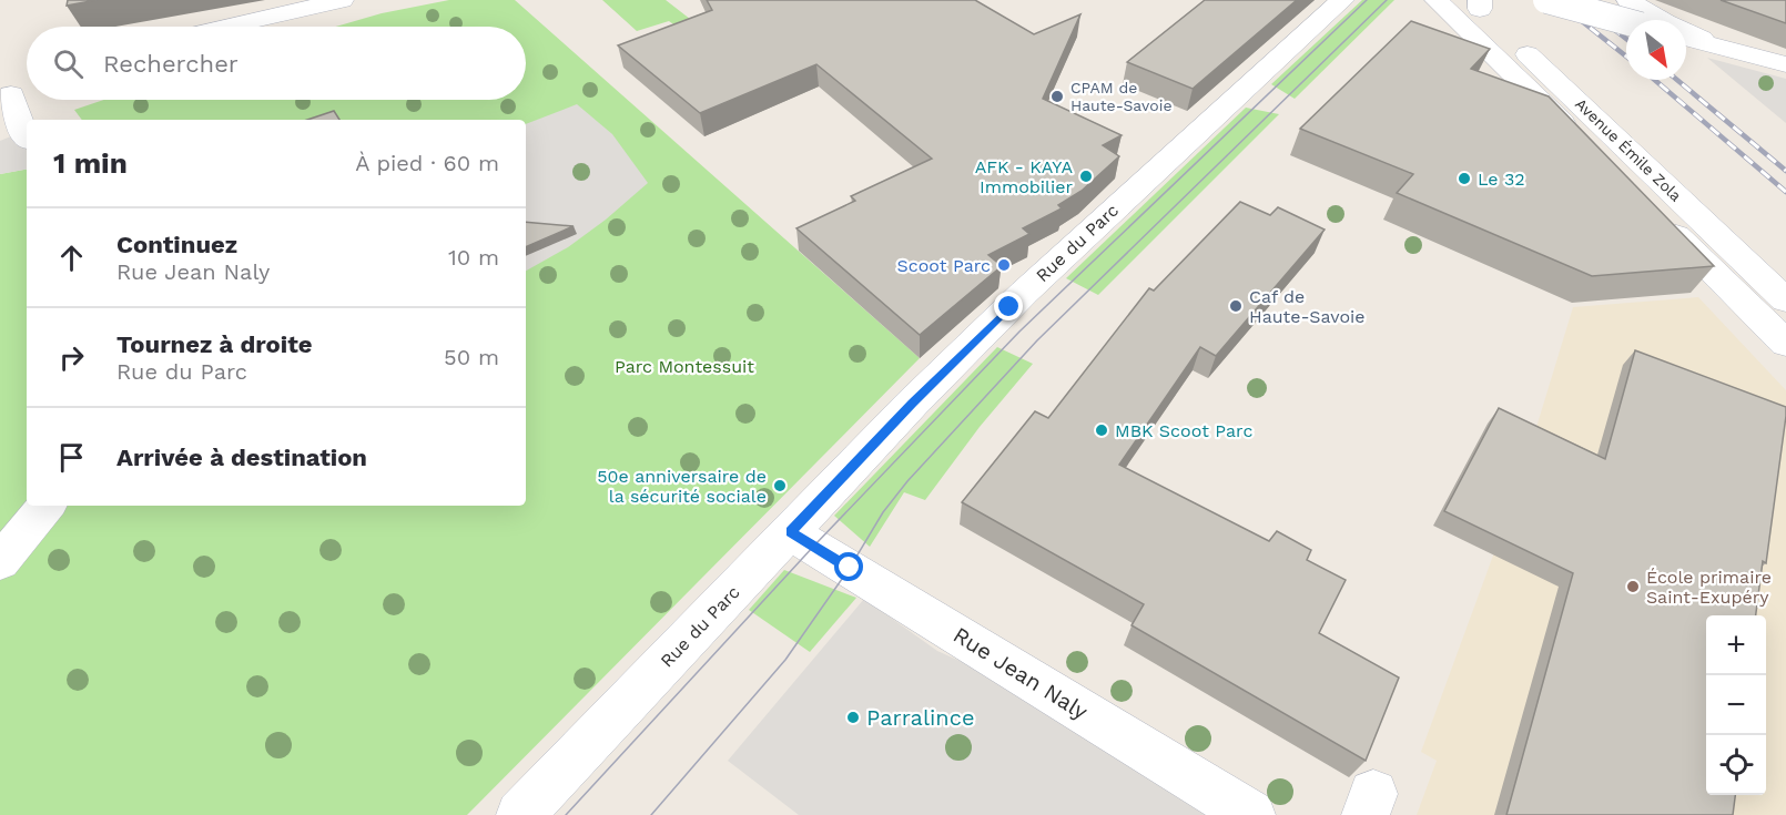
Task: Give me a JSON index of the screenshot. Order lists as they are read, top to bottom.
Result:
{
  "streets": {
    "street": ["Avenue Émile Zola", "Rue du Parc", "Rue Jean Naly"]
  },
  "crossings": [
    ["Rue du Parc", "Rue Jean Naly"]
  ],
  "parks": ["Parc Montessuit"],
  "places": [
    "CPAM de Haute-Savoie",
    "AFK - KAYA Immobilier",
    "Le 32",
    "Scoot Parc",
    "Caf de Haute-Savoie",
    "MBK Scoot Parc",
    "50e anniversaire de la sécurité sociale",
    "École primaire Saint-Exupéry",
    "Parralince"
  ],
  "north": "bottom right",
  "page": {
    "search": "Rechercher",
    "heading": ["1 min", "À pied · 60 m"],
    "list": [
      ["Continuez", "Rue Jean Naly", "10 m"],
      ["Tournez à droite", "Rue du Parc", "50 m"],
      "Arrivée à destination"
    ],
    "map_buttons": ["+", "−"]
  }
}
